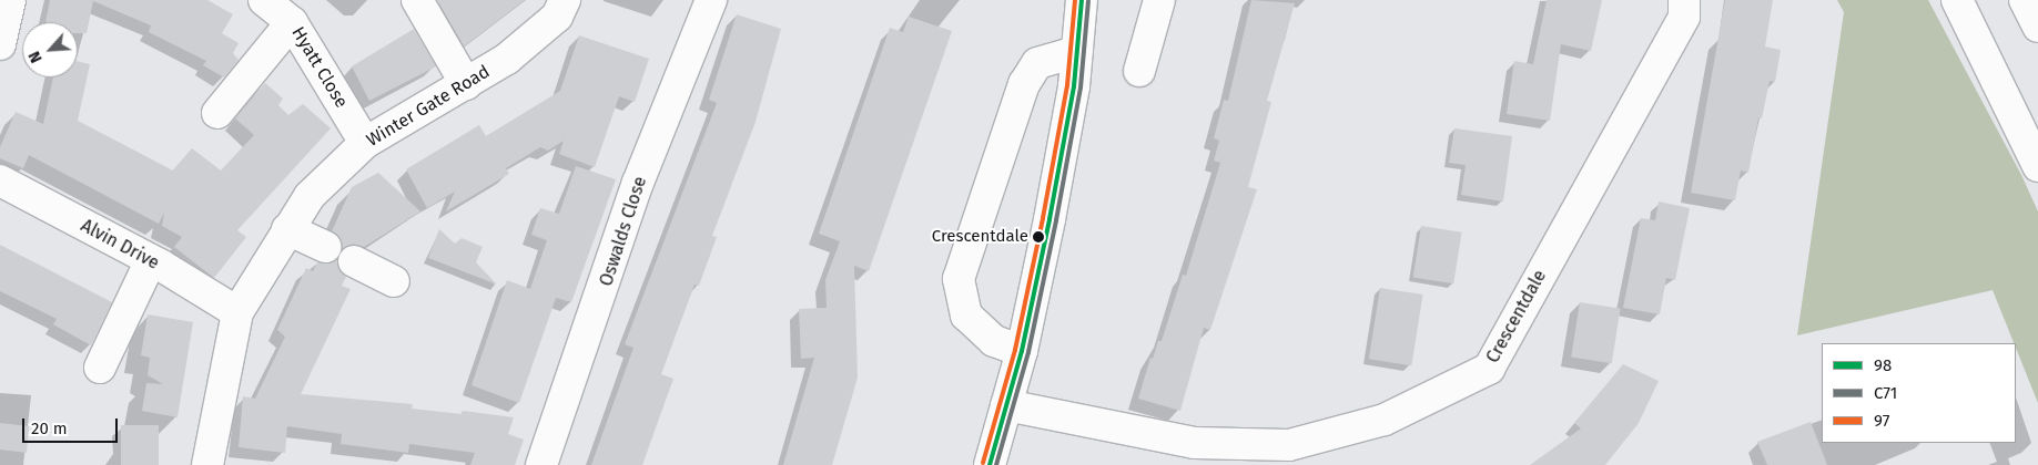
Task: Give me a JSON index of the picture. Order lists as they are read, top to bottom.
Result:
{
  "streets": {
    "main road": [
      "Hyatt Close",
      "Winter Gate Road",
      "Oswalds Close",
      "Alvin Drive",
      "Crescentdale"
    ]
  },
  "crossings": [
    ["Hyatt Close", "Winter Gate Road"],
    ["Winter Gate Road", "Alvin Drive"]
  ],
  "places": ["Crescentdale"],
  "lines": ["transit line 98", "transit line 97", "transit line C71"],
  "legend": ["98", "C71", "97"],
  "scale_bar": "20 m",
  "north": "bottom left"
}
